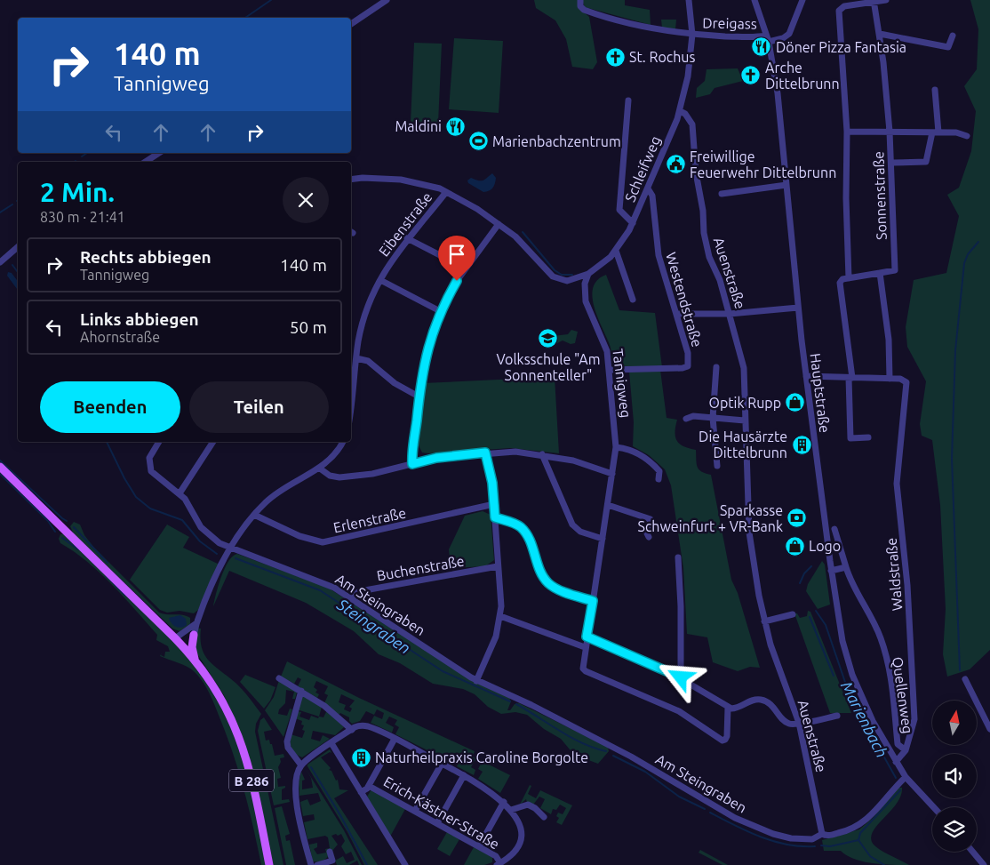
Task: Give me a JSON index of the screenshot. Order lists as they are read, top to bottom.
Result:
{
  "streets": {
    "main road": ["B 286"],
    "street": [
      "Dreigass",
      "Schleifweg",
      "Sonnenstraße",
      "Eibenstraße",
      "Auenstraße",
      "Westendstraße",
      "Tannigweg",
      "Hauptstraße",
      "Erlenstraße",
      "Buchenstraße",
      "Waldstraße",
      "Am Steingraben",
      "Quellenweg",
      "Erich-Kästner-Straße"
    ]
  },
  "crossings": [
    ["Dreigass", "Schleifweg"],
    ["Dreigass", "Hauptstraße"],
    ["Schleifweg", "Auenstraße"],
    ["Schleifweg", "Westendstraße"],
    ["Schleifweg", "Tannigweg"],
    ["Auenstraße", "Am Steingraben"],
    ["Westendstraße", "Tannigweg"],
    ["Hauptstraße", "Waldstraße"],
    ["Hauptstraße", "Am Steingraben"],
    ["Buchenstraße", "Am Steingraben"],
    ["Waldstraße", "Quellenweg"]
  ],
  "water": ["Steingraben", "Marienbach"],
  "places": {
    "restaurant": ["Döner Pizza Fantasia", "Maldini"],
    "church": ["St. Rochus", "Arche Dittelbrunn"],
    "sports": ["Marienbachzentrum"],
    "public building": ["Freiwillige Feuerwehr Dittelbrunn"],
    "school or university": ["Volksschule \"Am Sonnenteller\""],
    "shop": ["Optik Rupp", "Logo"],
    "building": ["Die Hausärzte Dittelbrunn", "Naturheilpraxis Caroline Borgolte"],
    "bank": ["Sparkasse Schweinfurt + VR-Bank"]
  },
  "north": "top",
  "page": {
    "turn": ["140 m", "Tannigweg"],
    "heading": ["2 Min.", "830 m · 21:41"],
    "list": [
      {
        "name": "Rechts abbiegen",
        "note": "Tannigweg",
        "value": "140 m"
      },
      {
        "name": "Links abbiegen",
        "note": "Ahornstraße",
        "value": "50 m"
      }
    ],
    "buttons": ["Beenden", "Teilen"]
  }
}
